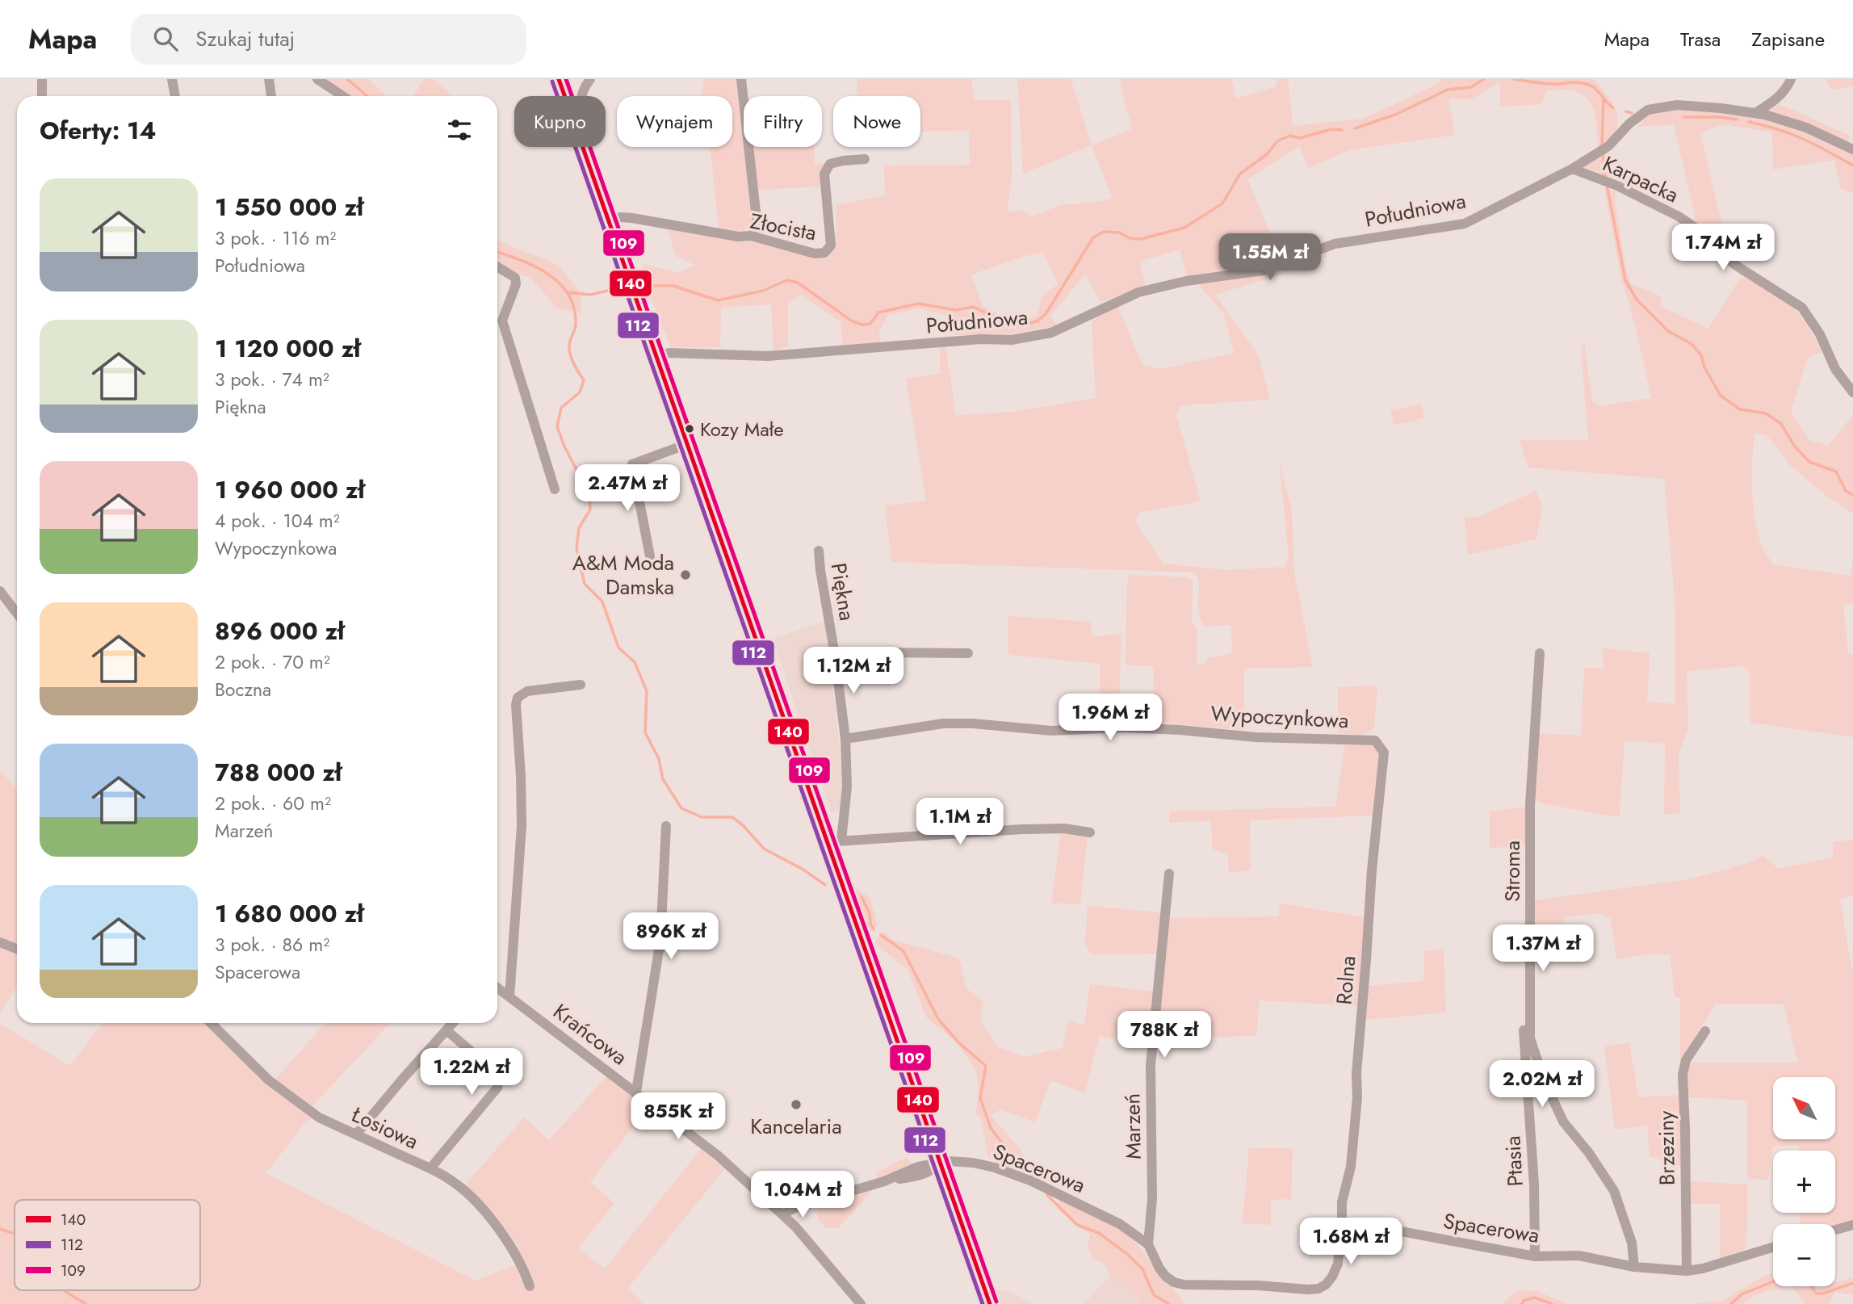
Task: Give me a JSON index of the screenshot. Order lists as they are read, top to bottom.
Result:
{
  "streets": {
    "street": [
      "Karpacka",
      "Południowa",
      "Złocista",
      "Piękna",
      "Wypoczynkowa",
      "Stroma",
      "Rolna",
      "Krańcowa",
      "Marzeń",
      "Łosiowa",
      "Brzeziny",
      "Ptasia",
      "Spacerowa"
    ]
  },
  "crossings": [
    ["Karpacka", "Południowa"],
    ["Piękna", "Wypoczynkowa"],
    ["Wypoczynkowa", "Rolna"],
    ["Stroma", "Spacerowa"],
    ["Rolna", "Spacerowa"],
    ["Krańcowa", "Spacerowa"],
    ["Marzeń", "Spacerowa"],
    ["Brzeziny", "Spacerowa"],
    ["Ptasia", "Spacerowa"]
  ],
  "places": ["Kozy Małe", "A&M Moda Damska", "Kancelaria"],
  "lines": ["transit line 140", "transit line 109", "transit line 112"],
  "legend": ["140", "112", "109"],
  "north": "top left",
  "page": {
    "header": "Mapa",
    "search": "Szukaj tutaj",
    "nav": ["Mapa", "Trasa", "Zapisane"],
    "chip": [
      "Kupno",
      "Wynajem",
      "Filtry",
      "Nowe"
    ],
    "heading": "Oferty: 14",
    "list": [
      {
        "name": "1 550 000 zł",
        "note": "3 pok. · 116 m² · Południowa"
      },
      {
        "name": "1 120 000 zł",
        "note": "3 pok. · 74 m² · Piękna"
      },
      {
        "name": "1 960 000 zł",
        "note": "4 pok. · 104 m² · Wypoczynkowa"
      },
      {
        "name": "896 000 zł",
        "note": "2 pok. · 70 m² · Boczna"
      },
      {
        "name": "788 000 zł",
        "note": "2 pok. · 60 m² · Marzeń"
      },
      {
        "name": "1 680 000 zł",
        "note": "3 pok. · 86 m² · Spacerowa"
      }
    ],
    "price": [
      "1.74M zł",
      "1.55M zł",
      "2.47M zł",
      "1.12M zł",
      "1.96M zł",
      "1.1M zł",
      "896K zł",
      "1.37M zł",
      "788K zł",
      "1.22M zł",
      "2.02M zł",
      "855K zł",
      "1.04M zł",
      "1.68M zł"
    ],
    "map_buttons": ["+", "−"]
  }
}
